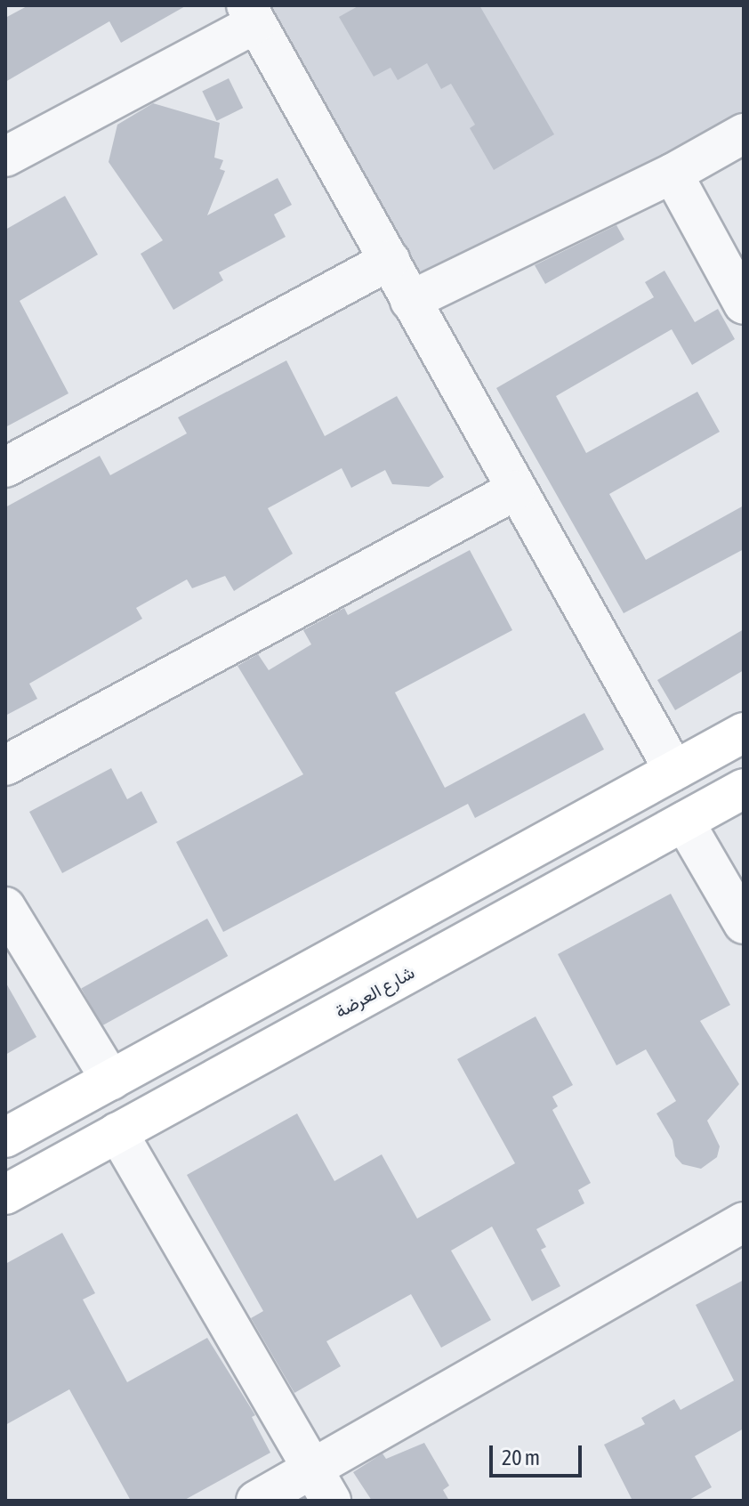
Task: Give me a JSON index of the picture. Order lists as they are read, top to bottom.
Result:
{
  "streets": {
    "main road": ["شارع العرضة"]
  },
  "scale_bar": "20 m"
}
